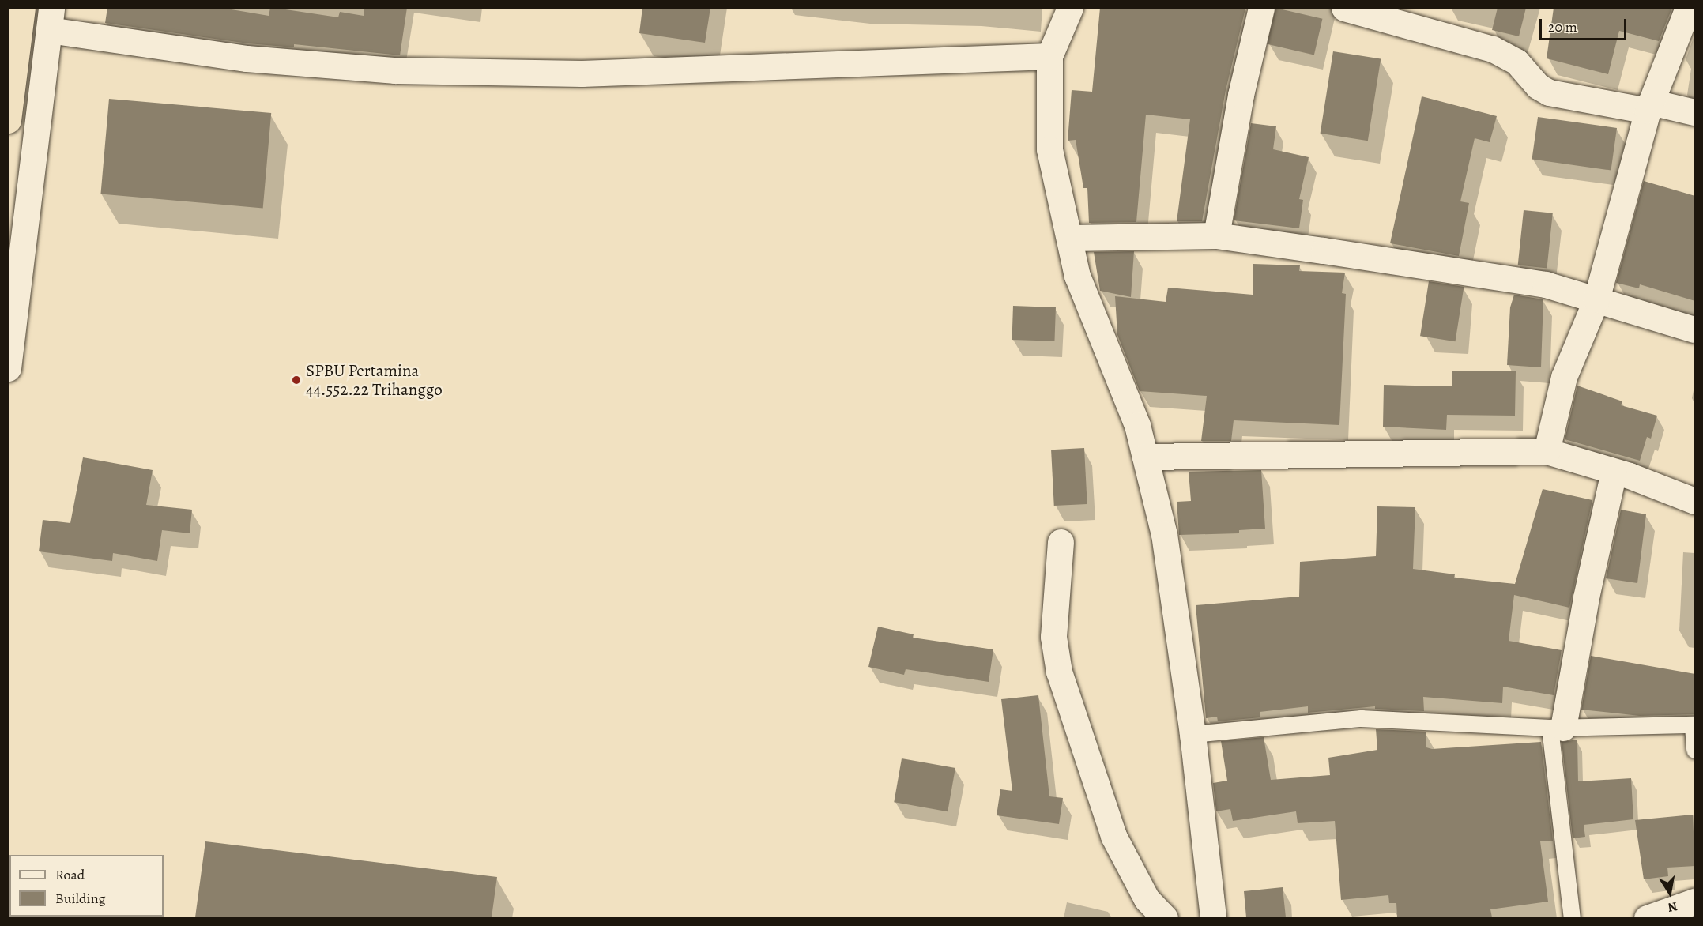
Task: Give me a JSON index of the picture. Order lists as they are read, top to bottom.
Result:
{
  "places": ["SPBU Pertamina 44.552.22 Trihanggo"],
  "legend": ["Road", "Building"],
  "scale_bar": "20 m",
  "north": "bottom"
}
